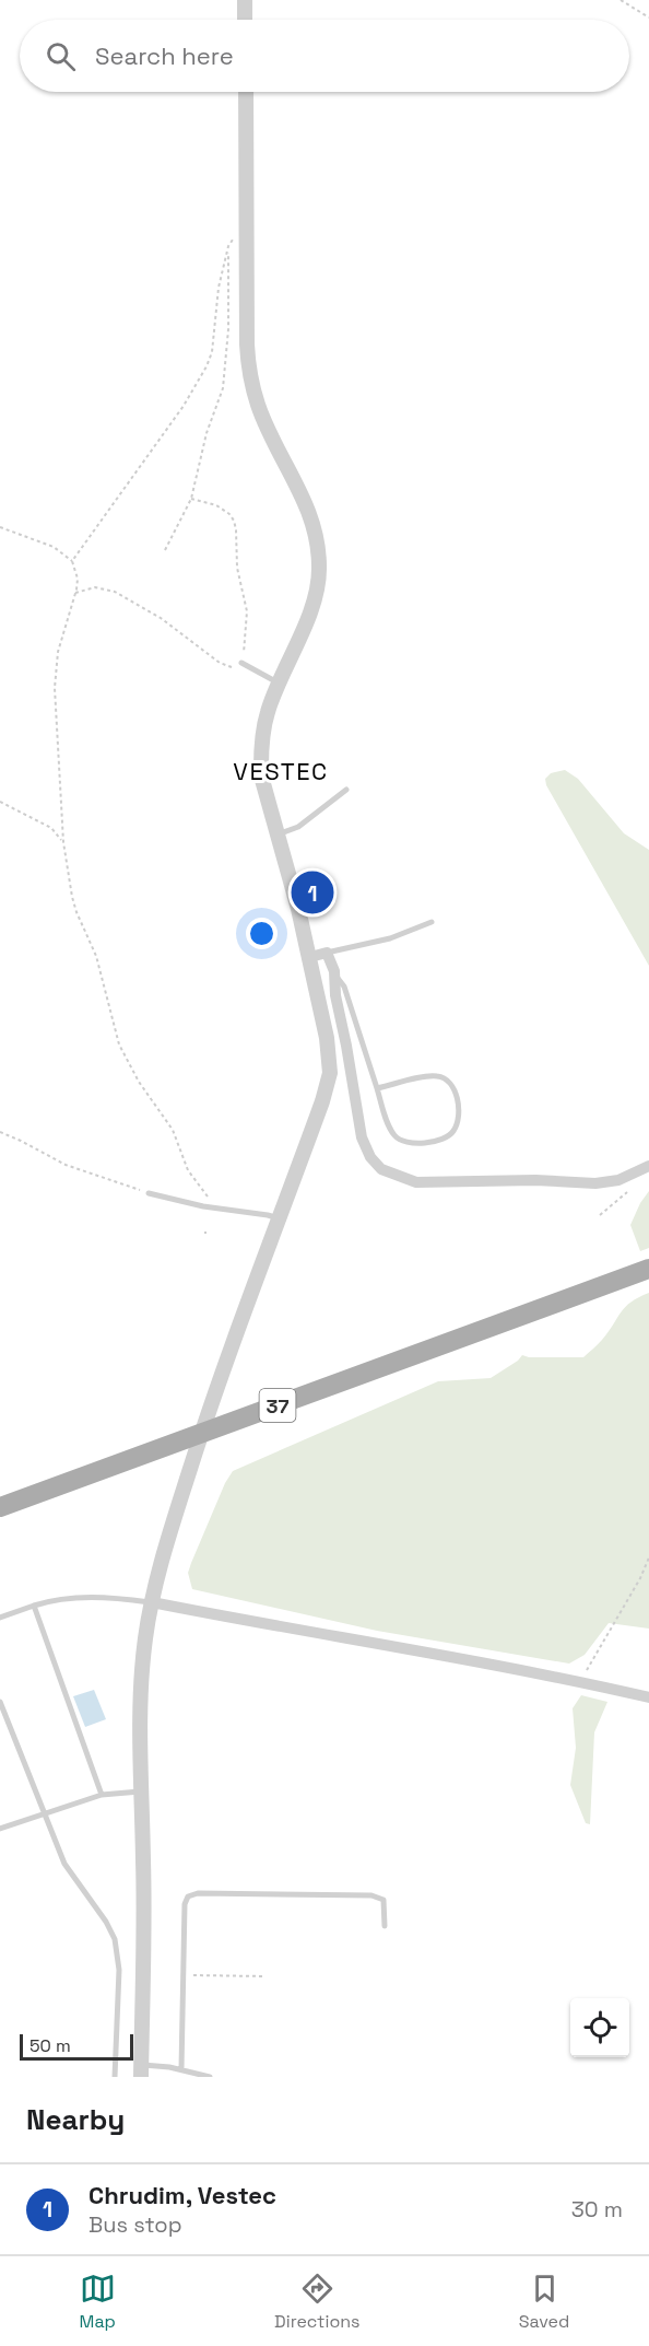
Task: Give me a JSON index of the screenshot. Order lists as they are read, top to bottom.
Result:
{
  "streets": {
    "main road": ["37"]
  },
  "districts": ["VESTEC"],
  "scale_bar": "50 m",
  "page": {
    "search": "Search here",
    "pins": "1",
    "scale": "50 m",
    "heading": "Nearby",
    "list": [
      {
        "mark": "1",
        "name": "Chrudim, Vestec",
        "note": "Bus stop",
        "value": "30 m"
      }
    ],
    "nav": ["Map", "Directions", "Saved"]
  }
}
